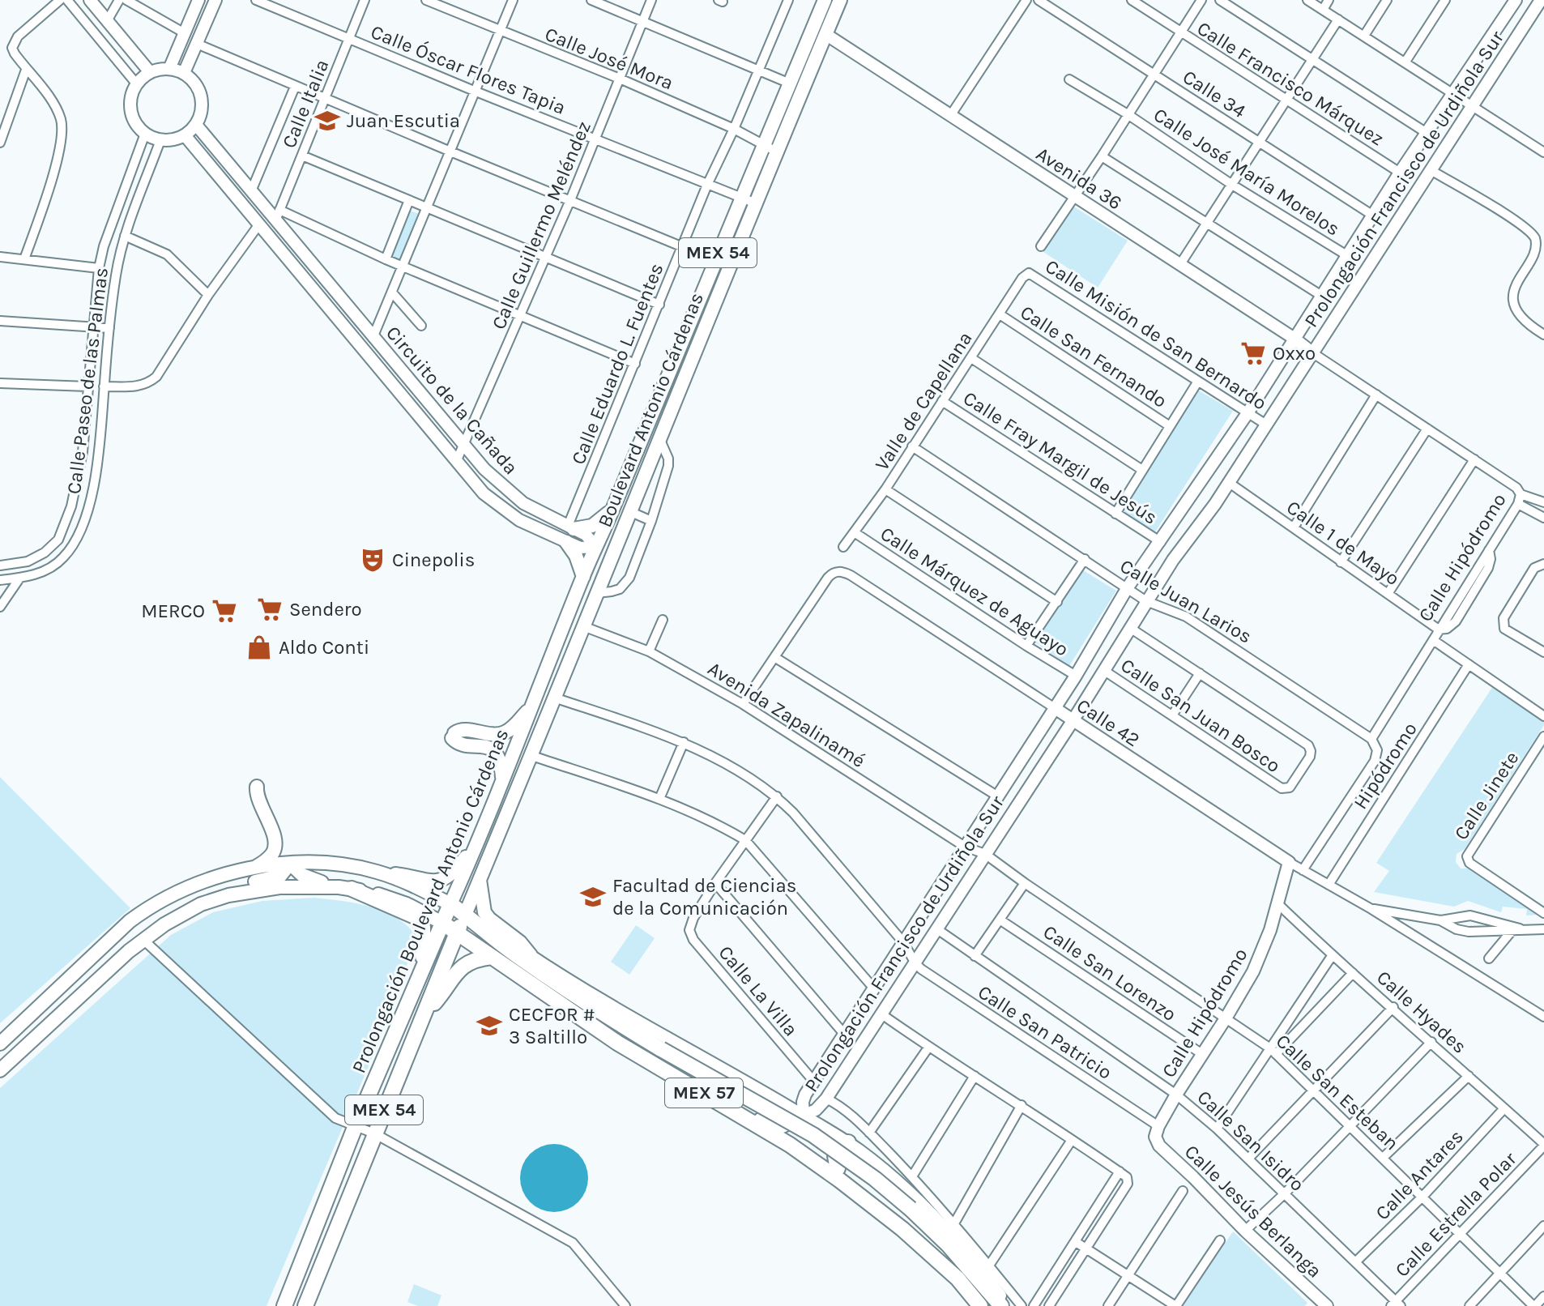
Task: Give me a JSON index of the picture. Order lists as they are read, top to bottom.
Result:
{
  "streets": {
    "highway": ["MEX 54", "Prolongación Boulevard Antonio Cárdenas", "MEX 57"],
    "main road": ["Boulevard Antonio Cárdenas"],
    "street": [
      "Calle José Mora",
      "Calle Óscar Flores Tapia",
      "Calle Francisco Márquez",
      "Calle 34",
      "Calle Italia",
      "Calle José María Morelos",
      "Avenida 36",
      "Prolongación Francisco de Urdiñola Sur",
      "Calle Guillermo Meléndez",
      "Calle Misión de San Bernardo",
      "Calle San Fernando",
      "Calle Eduardo L. Fuentes",
      "Calle Paseo de las Palmas",
      "Circuito de la Cañada",
      "Valle de Capellana",
      "Calle Fray Margil de Jesús",
      "Calle 1 de Mayo",
      "Calle Hipódromo",
      "Calle Márquez de Aguayo",
      "Calle Juan Larios",
      "Avenida Zapalinamé",
      "Calle San Juan Bosco",
      "Calle 42",
      "Hipódromo",
      "Calle Jinete",
      "Calle San Lorenzo",
      "Calle La Villa",
      "Calle Hyades",
      "Calle San Patricio",
      "Calle San Esteban",
      "Calle San Isidro",
      "Calle Antares",
      "Calle Jesús Berlanga",
      "Calle Estrella Polar"
    ]
  },
  "crossings": [
    ["Calle José Mora", "Calle Guillermo Meléndez"],
    ["Calle José Mora", "Calle Eduardo L. Fuentes"],
    ["Calle José Mora", "Boulevard Antonio Cárdenas"],
    ["Calle Óscar Flores Tapia", "Calle Italia"],
    ["Calle Óscar Flores Tapia", "Calle Guillermo Meléndez"],
    ["Calle Óscar Flores Tapia", "Calle Eduardo L. Fuentes"],
    ["Calle Óscar Flores Tapia", "Boulevard Antonio Cárdenas"],
    ["Calle Francisco Márquez", "Prolongación Francisco de Urdiñola Sur"],
    ["Calle 34", "Prolongación Francisco de Urdiñola Sur"],
    ["Calle Italia", "Circuito de la Cañada"],
    ["Calle José María Morelos", "Prolongación Francisco de Urdiñola Sur"],
    ["Avenida 36", "Prolongación Francisco de Urdiñola Sur"],
    ["Avenida 36", "Boulevard Antonio Cárdenas"],
    ["Prolongación Francisco de Urdiñola Sur", "Calle Misión de San Bernardo"],
    ["Prolongación Francisco de Urdiñola Sur", "Calle Fray Margil de Jesús"],
    ["Prolongación Francisco de Urdiñola Sur", "Calle 1 de Mayo"],
    ["Prolongación Francisco de Urdiñola Sur", "Calle Márquez de Aguayo"],
    ["Prolongación Francisco de Urdiñola Sur", "Calle Juan Larios"],
    ["Prolongación Francisco de Urdiñola Sur", "Avenida Zapalinamé"],
    ["Prolongación Francisco de Urdiñola Sur", "Calle San Juan Bosco"],
    ["Prolongación Francisco de Urdiñola Sur", "Calle 42"],
    ["Prolongación Francisco de Urdiñola Sur", "Calle La Villa"],
    ["Prolongación Francisco de Urdiñola Sur", "Calle San Patricio"],
    ["Prolongación Francisco de Urdiñola Sur", "Calle San Esteban"],
    ["Prolongación Francisco de Urdiñola Sur", "Calle San Isidro"],
    ["Calle Guillermo Meléndez", "Circuito de la Cañada"],
    ["Calle Misión de San Bernardo", "Valle de Capellana"],
    ["Calle San Fernando", "Valle de Capellana"],
    ["Calle Eduardo L. Fuentes", "Circuito de la Cañada"],
    ["Calle Paseo de las Palmas", "Circuito de la Cañada"],
    ["Circuito de la Cañada", "Boulevard Antonio Cárdenas"],
    ["Circuito de la Cañada", "Prolongación Boulevard Antonio Cárdenas"],
    ["Valle de Capellana", "Calle Fray Margil de Jesús"],
    ["Valle de Capellana", "Calle Márquez de Aguayo"],
    ["Valle de Capellana", "Calle Juan Larios"],
    ["Boulevard Antonio Cárdenas", "Prolongación Boulevard Antonio Cárdenas"],
    ["Calle 1 de Mayo", "Calle Hipódromo"],
    ["Calle Hipódromo", "Calle Juan Larios"],
    ["Calle Hipódromo", "Calle 42"],
    ["Calle Hipódromo", "Calle San Lorenzo"],
    ["Calle Hipódromo", "Calle Hyades"],
    ["Calle Hipódromo", "Calle San Patricio"],
    ["Calle Hipódromo", "Calle San Esteban"],
    ["Calle Hipódromo", "Calle San Isidro"],
    ["Calle Hipódromo", "Calle Jesús Berlanga"],
    ["Avenida Zapalinamé", "Prolongación Boulevard Antonio Cárdenas"],
    ["Avenida Zapalinamé", "Calle San Esteban"],
    ["Calle 42", "Hipódromo"],
    ["Prolongación Boulevard Antonio Cárdenas", "MEX 57"],
    ["Calle Hyades", "Calle Antares"],
    ["Calle Hyades", "Calle Estrella Polar"],
    ["Calle San Esteban", "Calle Antares"],
    ["Calle San Esteban", "Calle Estrella Polar"],
    ["Calle San Isidro", "Calle Antares"],
    ["Calle San Isidro", "Calle Estrella Polar"]
  ],
  "places": {
    "school or university": ["Juan Escutia", "Facultad de Ciencias de la Comunicación", "CECFOR # 3 Saltillo"],
    "supermarket": ["Oxxo", "Sendero", "MERCO"],
    "theatre": ["Cinepolis"],
    "shop": ["Aldo Conti"]
  }
}
